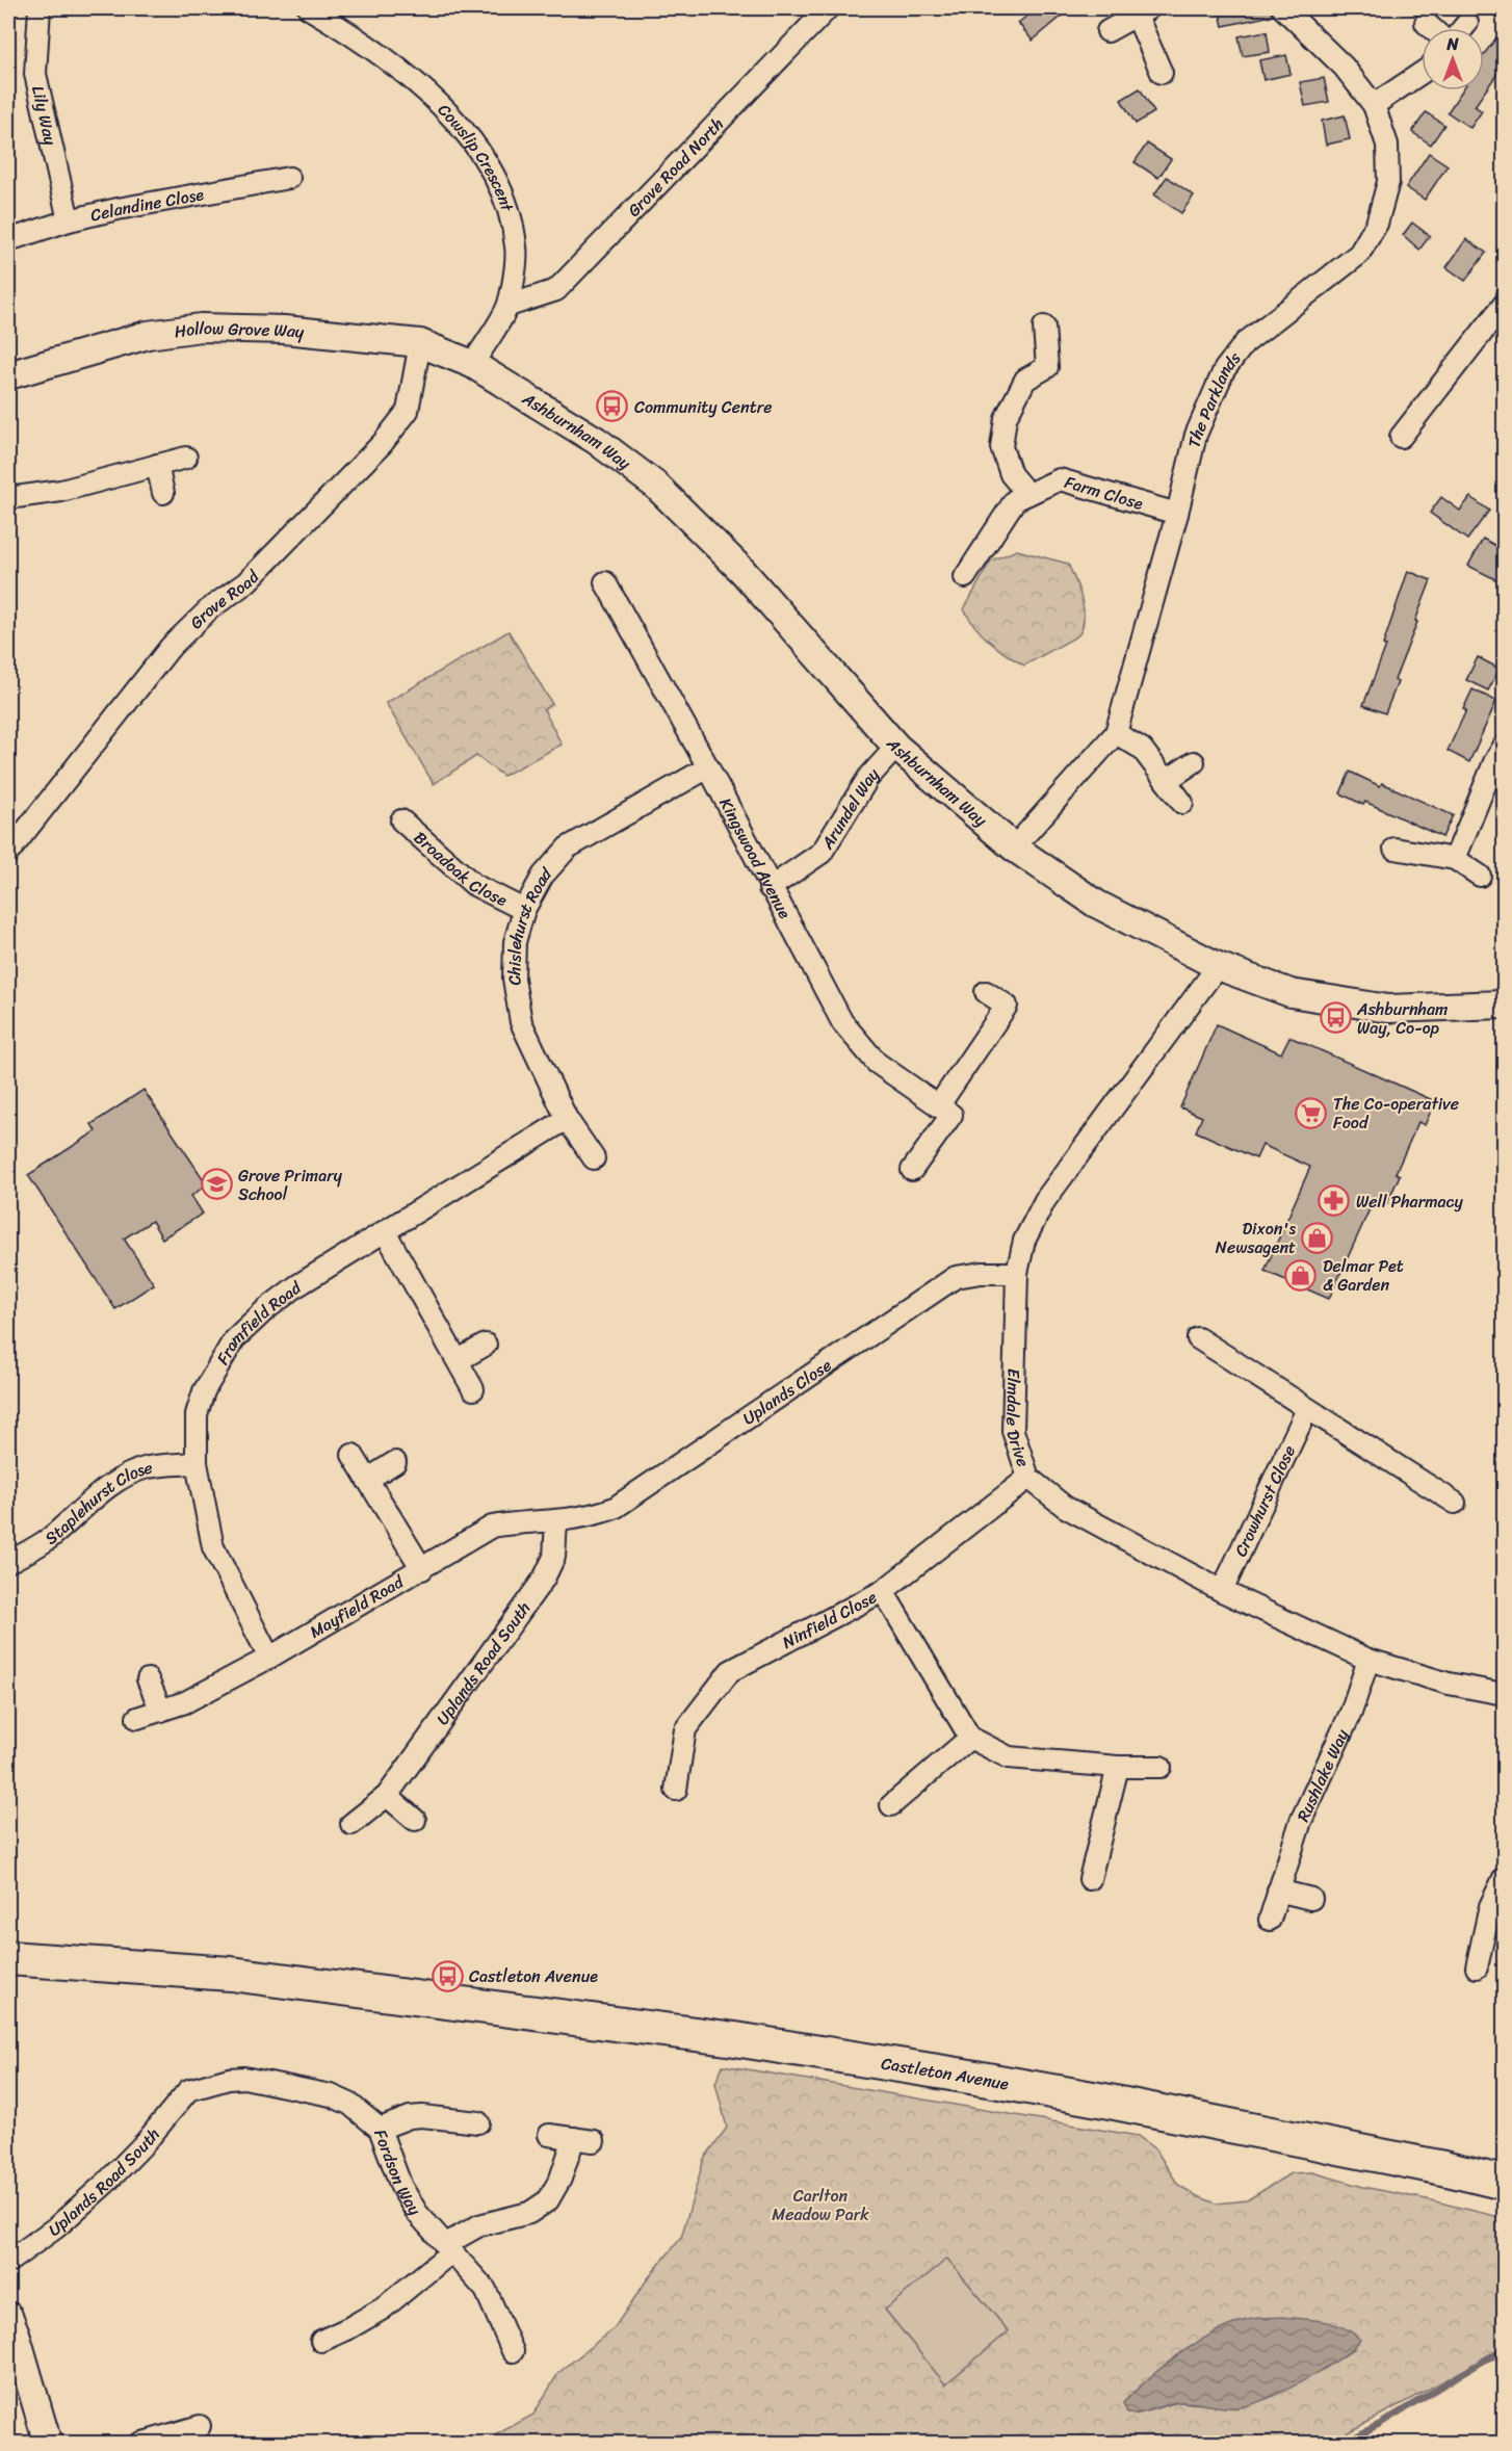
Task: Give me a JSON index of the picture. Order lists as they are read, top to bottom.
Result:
{
  "streets": {
    "main road": ["Castleton Avenue"],
    "street": [
      "Lily Way",
      "Cowslip Crescent",
      "Grove Road North",
      "Celandine Close",
      "Hollow Grove Way",
      "The Parklands",
      "Ashburnham Way",
      "Farm Close",
      "Grove Road",
      "Arundel Way",
      "Kingswood Avenue",
      "Broadoak Close",
      "Chislehurst Road",
      "Framfield Road",
      "Uplands Close",
      "Elmdale Drive",
      "Crowhurst Close",
      "Staplehurst Close",
      "Mayfield Road",
      "Ninfield Close",
      "Uplands Road South",
      "Rushlake Way",
      "Fordson Way"
    ]
  },
  "crossings": [
    ["Lily Way", "Celandine Close"],
    ["Cowslip Crescent", "Grove Road North"],
    ["Cowslip Crescent", "Hollow Grove Way"],
    ["Cowslip Crescent", "Ashburnham Way"],
    ["Hollow Grove Way", "Ashburnham Way"],
    ["Hollow Grove Way", "Grove Road"],
    ["The Parklands", "Ashburnham Way"],
    ["The Parklands", "Farm Close"],
    ["Ashburnham Way", "Arundel Way"],
    ["Ashburnham Way", "Elmdale Drive"],
    ["Arundel Way", "Kingswood Avenue"],
    ["Kingswood Avenue", "Chislehurst Road"],
    ["Broadoak Close", "Chislehurst Road"],
    ["Chislehurst Road", "Framfield Road"],
    ["Framfield Road", "Staplehurst Close"],
    ["Framfield Road", "Mayfield Road"],
    ["Uplands Close", "Elmdale Drive"],
    ["Uplands Close", "Mayfield Road"],
    ["Uplands Close", "Uplands Road South"],
    ["Elmdale Drive", "Crowhurst Close"],
    ["Elmdale Drive", "Ninfield Close"],
    ["Elmdale Drive", "Rushlake Way"],
    ["Mayfield Road", "Uplands Road South"],
    ["Uplands Road South", "Fordson Way"]
  ],
  "parks": ["Carlton Meadow Park"],
  "places": {
    "bus stop": ["Community Centre", "Ashburnham Way, Co-op", "Castleton Avenue"],
    "supermarket": ["The Co-operative Food"],
    "school or university": ["Grove Primary School"],
    "pharmacy": ["Well Pharmacy"],
    "shop": ["Dixon's Newsagent", "Delmar Pet & Garden"]
  },
  "north": "top"
}
